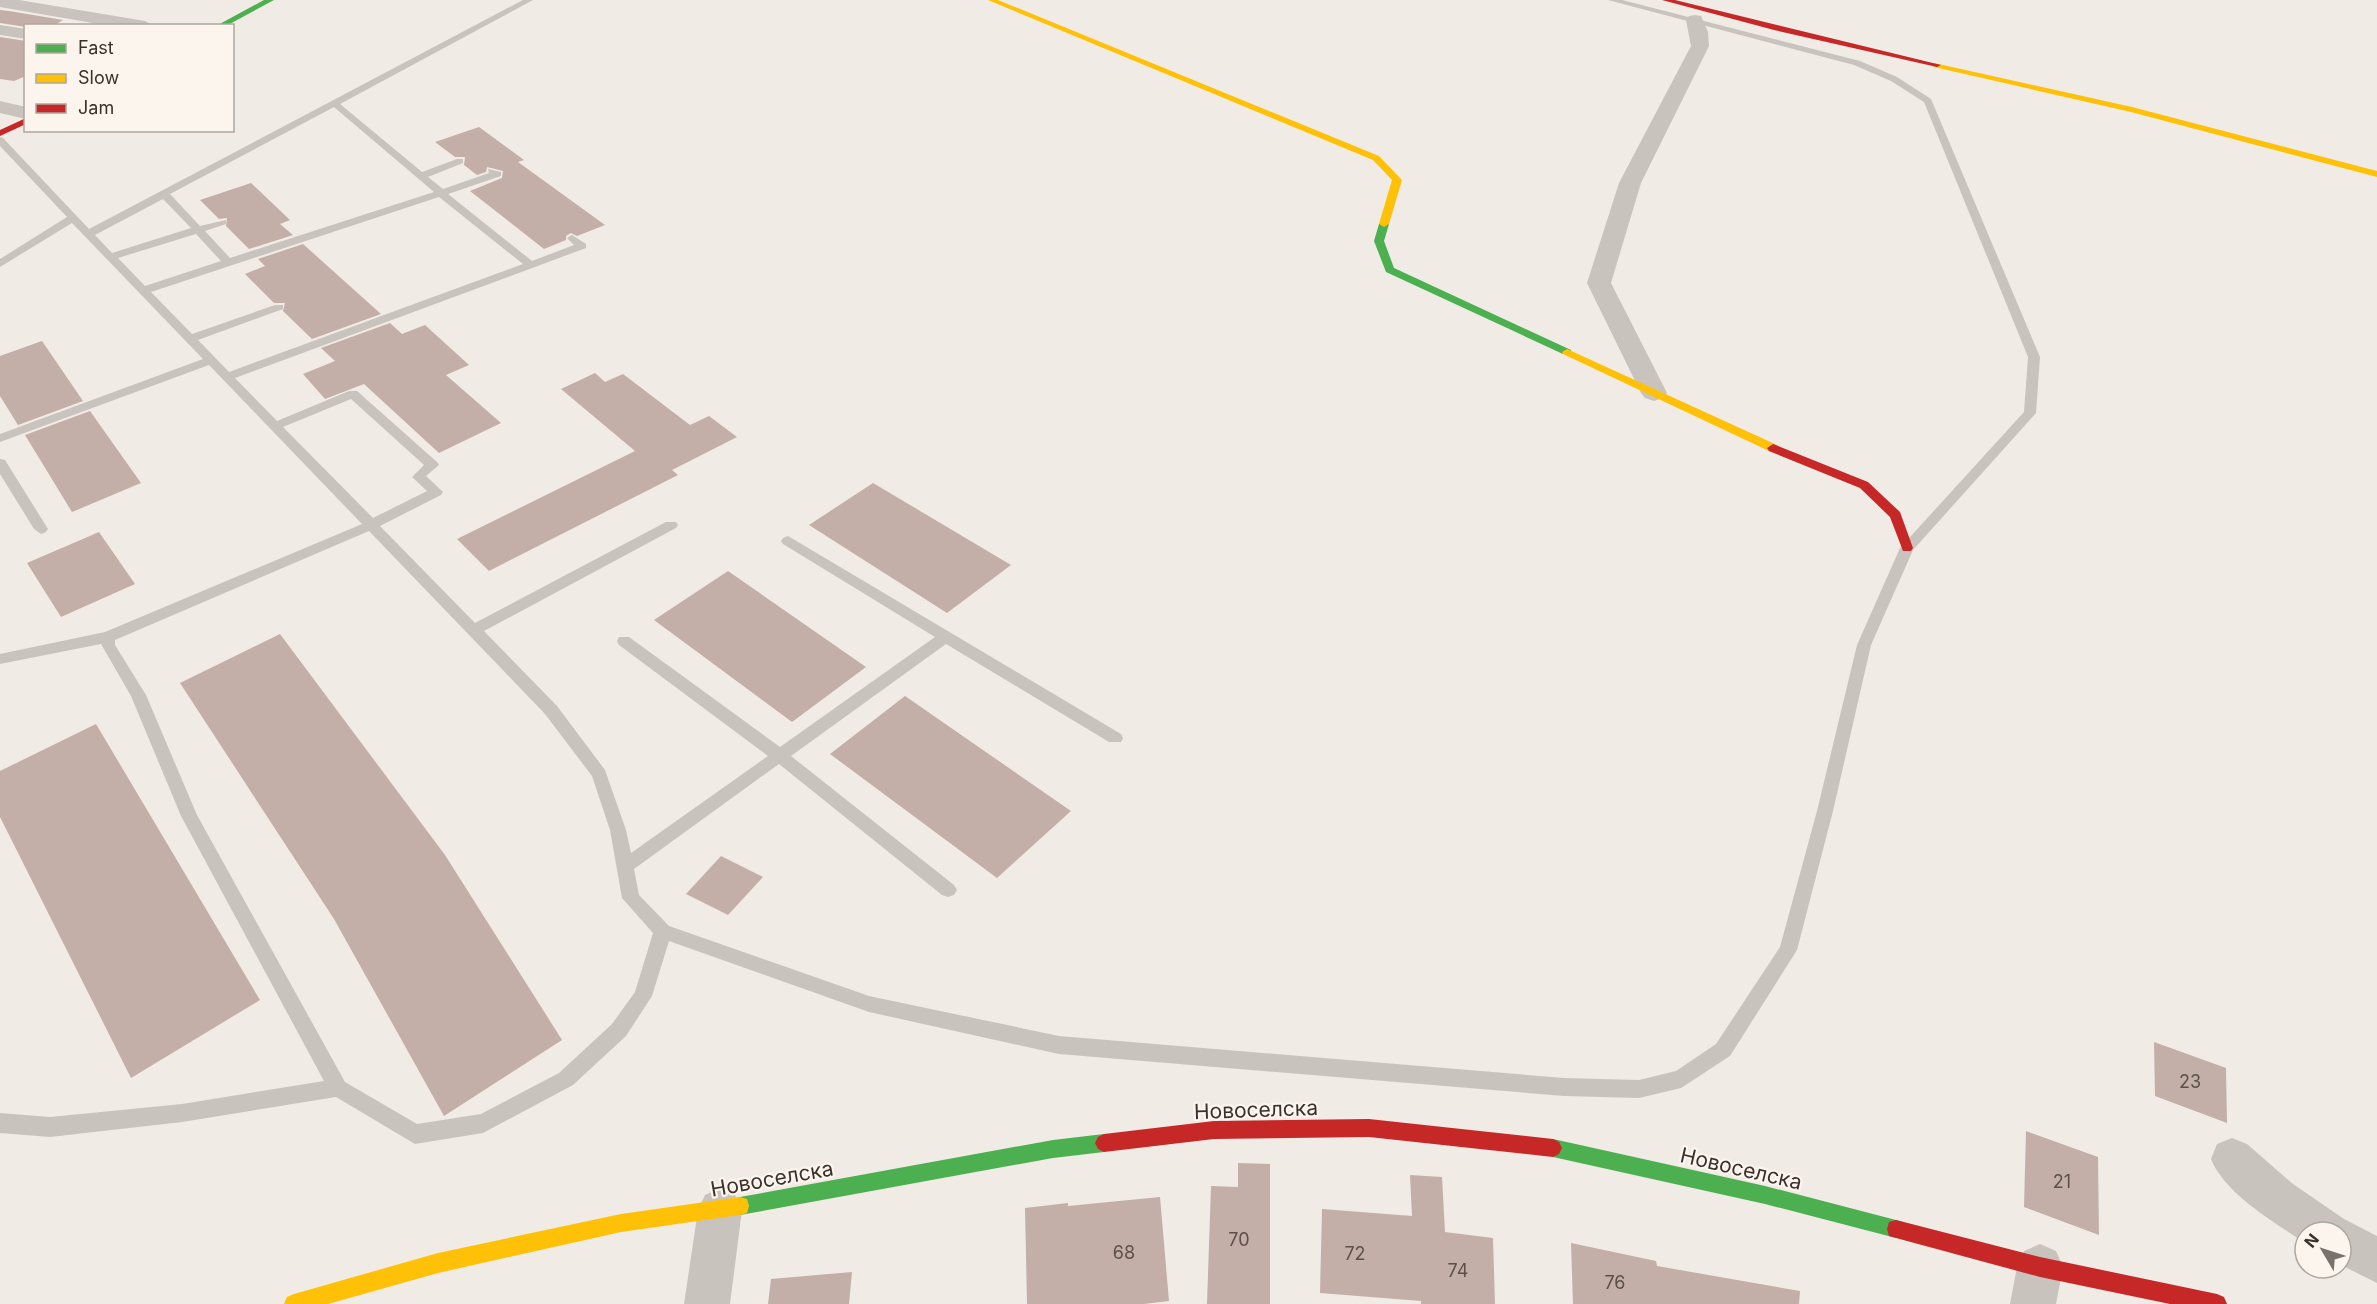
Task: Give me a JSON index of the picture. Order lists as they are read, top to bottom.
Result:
{
  "streets": {
    "street": ["Новоселска"]
  },
  "house_numbers": [
    "23",
    "21",
    "70",
    "68",
    "72",
    "74",
    "76"
  ],
  "legend": ["Fast", "Slow", "Jam"],
  "north": "top left"
}
